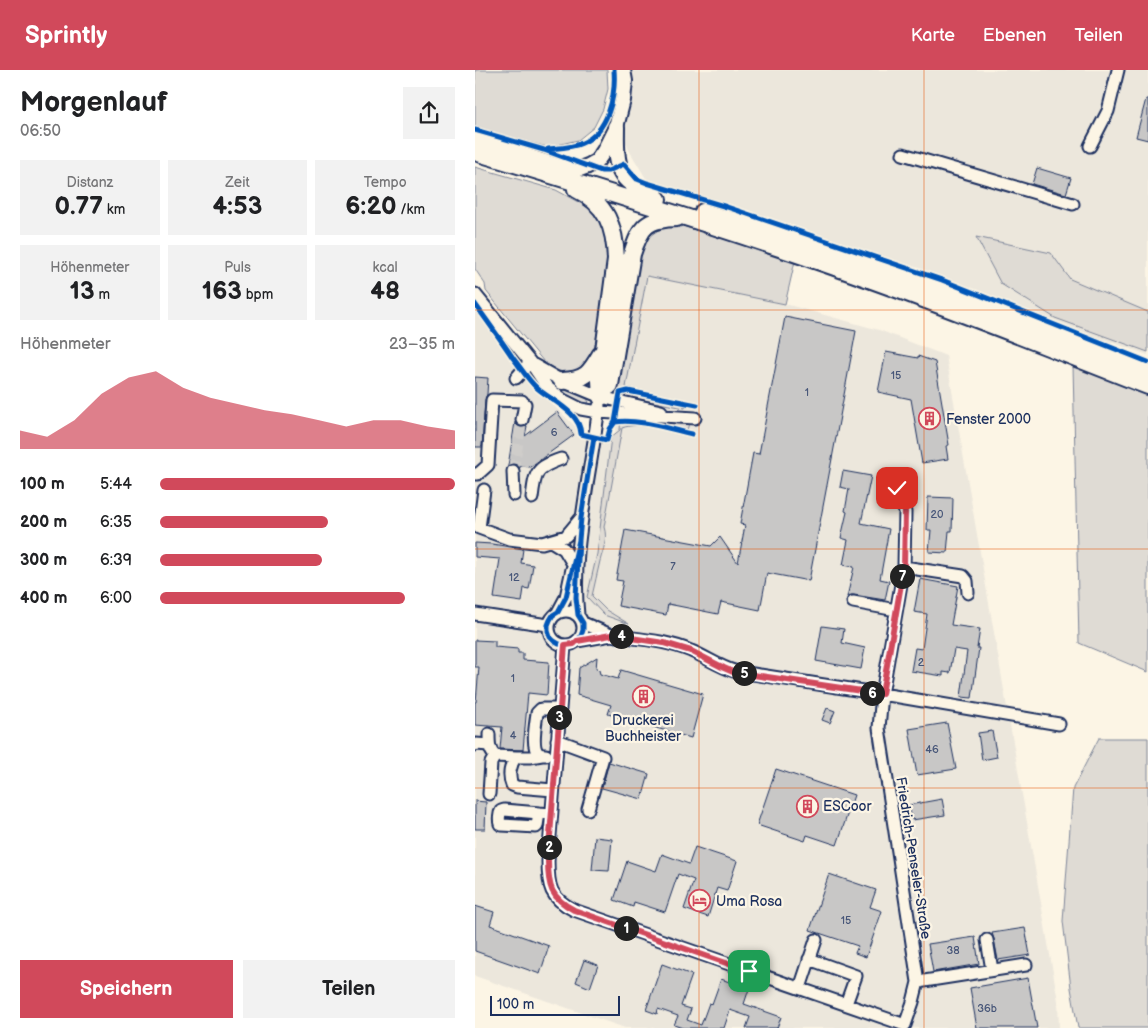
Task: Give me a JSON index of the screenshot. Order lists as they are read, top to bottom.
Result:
{
  "streets": {
    "street": ["Friedrich-Penseler-Straße"]
  },
  "places": {
    "building": ["Fenster 2000", "Druckerei Buchheister", "ESCoor"],
    "hotel": ["Uma Rosa"]
  },
  "house_numbers": [
    "15",
    "1",
    "6",
    "20",
    "7",
    "12",
    "2",
    "1",
    "4",
    "46",
    "15",
    "38",
    "36b"
  ],
  "scale_bar": "100 m",
  "page": {
    "header": "Sprintly",
    "nav": ["Karte", "Ebenen", "Teilen"],
    "heading": ["Morgenlauf", "06:50"],
    "stats": [
      ["Distanz", "0.77 km"],
      ["Zeit", "4:53"],
      ["Tempo", "6:20 /km"],
      ["Höhenmeter", "13 m"],
      ["Puls", "163 bpm"],
      ["kcal", "48"]
    ],
    "chart": ["Höhenmeter", "23–35 m"],
    "list": [
      {
        "name": "100 m",
        "note": "5:44"
      },
      {
        "name": "200 m",
        "note": "6:35"
      },
      {
        "name": "300 m",
        "note": "6:39"
      },
      {
        "name": "400 m",
        "note": "6:00"
      }
    ],
    "pins": [
      "7",
      "4",
      "5",
      "6",
      "3",
      "2",
      "1"
    ],
    "buttons": ["Speichern", "Teilen"],
    "scale": "100 m"
  }
}
